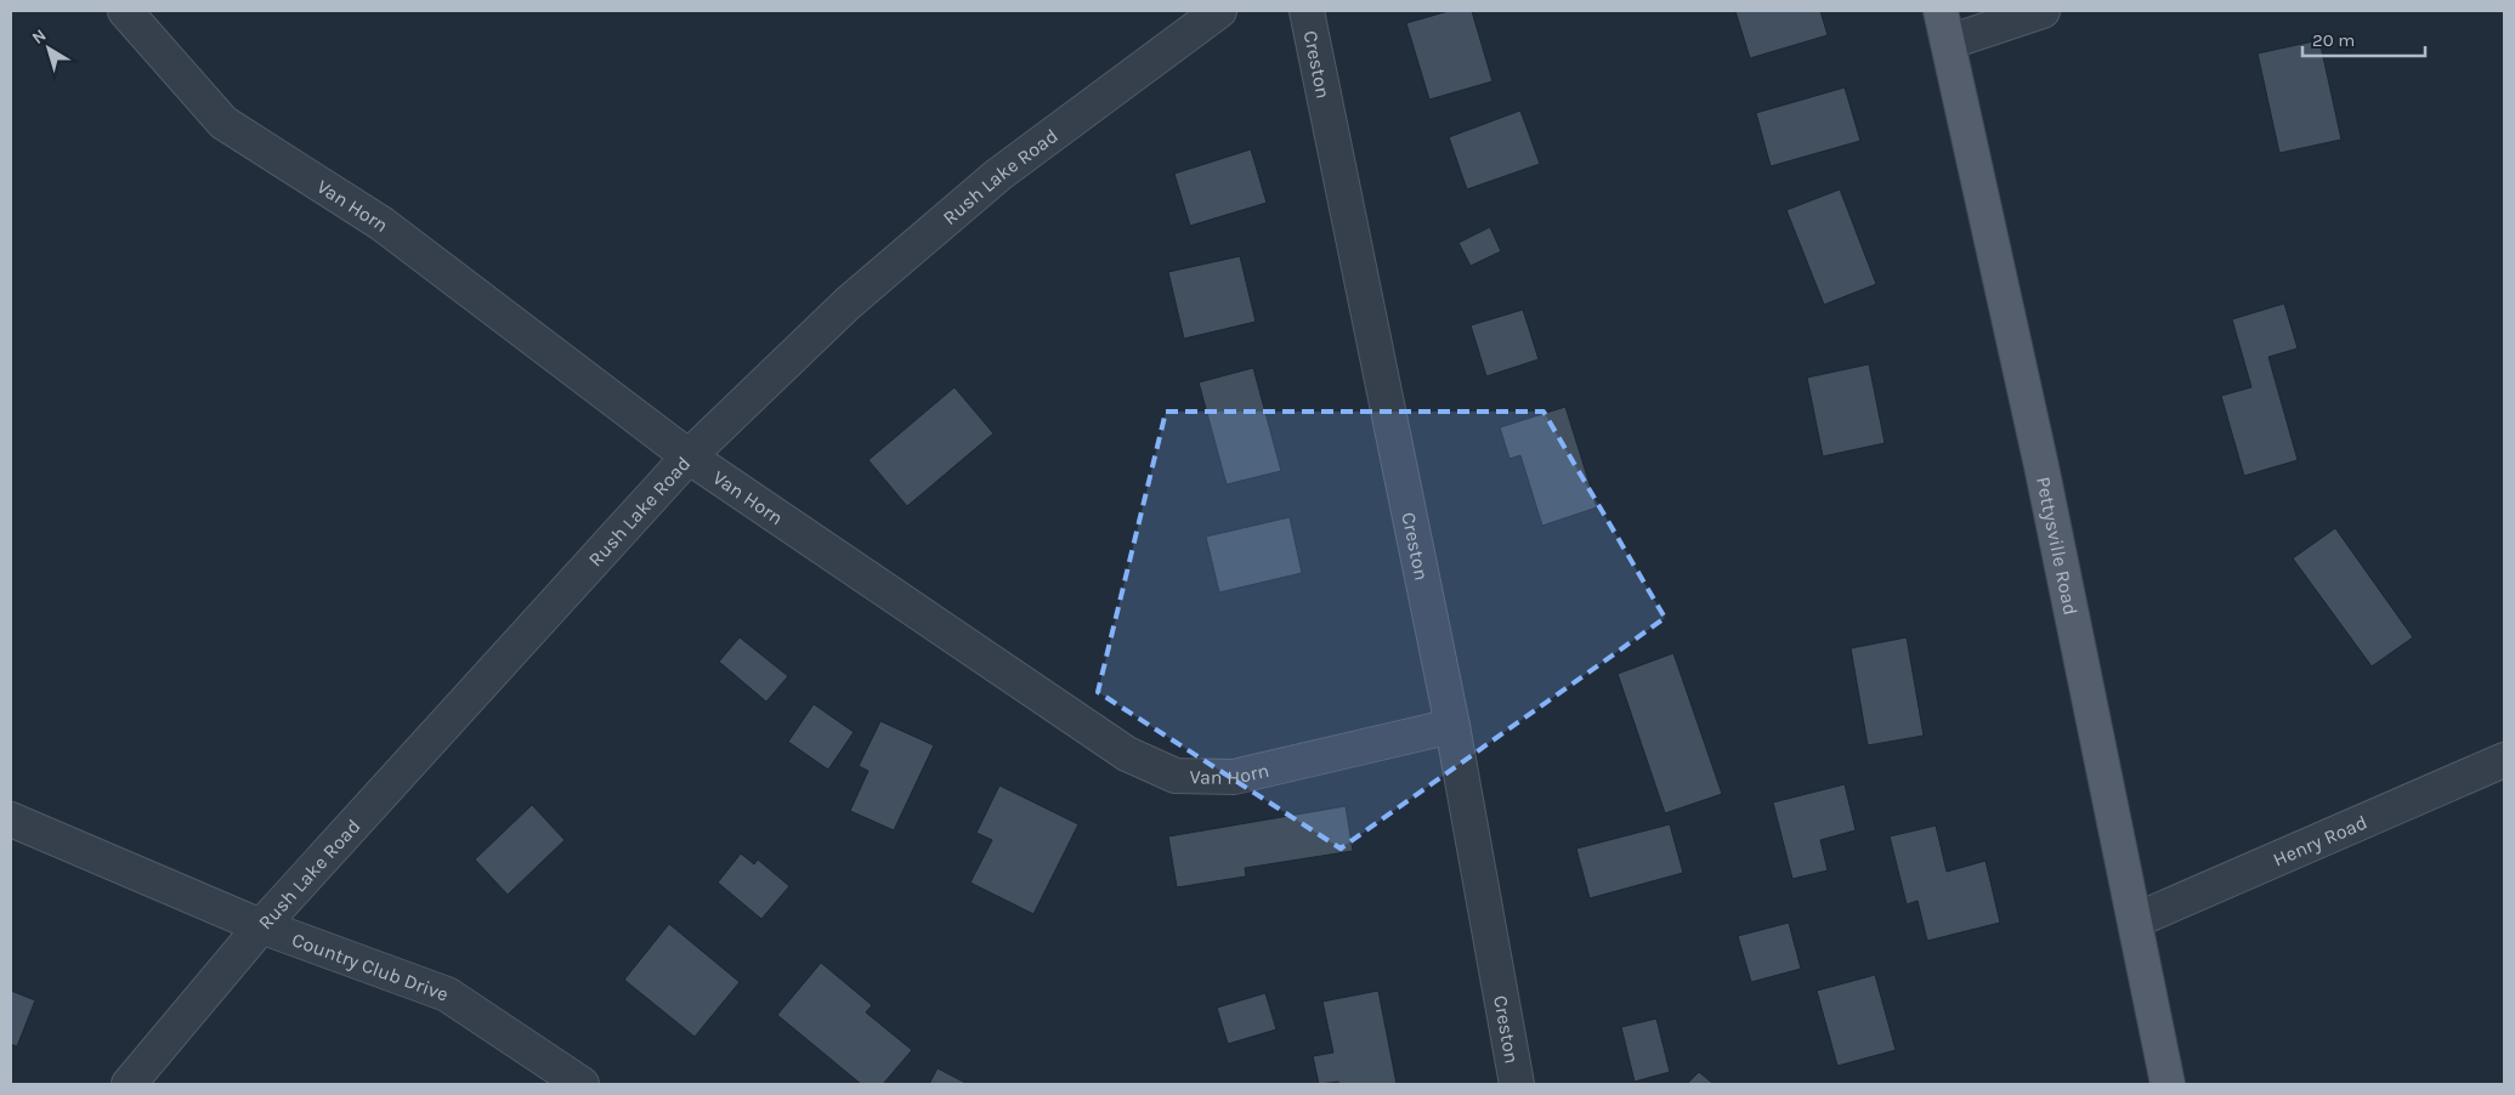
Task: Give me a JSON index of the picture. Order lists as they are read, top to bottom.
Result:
{
  "streets": {
    "main road": ["Pettysville Road"],
    "street": [
      "Creston",
      "Rush Lake Road",
      "Van Horn",
      "Henry Road",
      "Country Club Drive"
    ]
  },
  "crossings": [
    ["Creston", "Van Horn"],
    ["Rush Lake Road", "Van Horn"],
    ["Rush Lake Road", "Country Club Drive"],
    ["Pettysville Road", "Henry Road"]
  ],
  "scale_bar": "20 m",
  "north": "top left"
}
